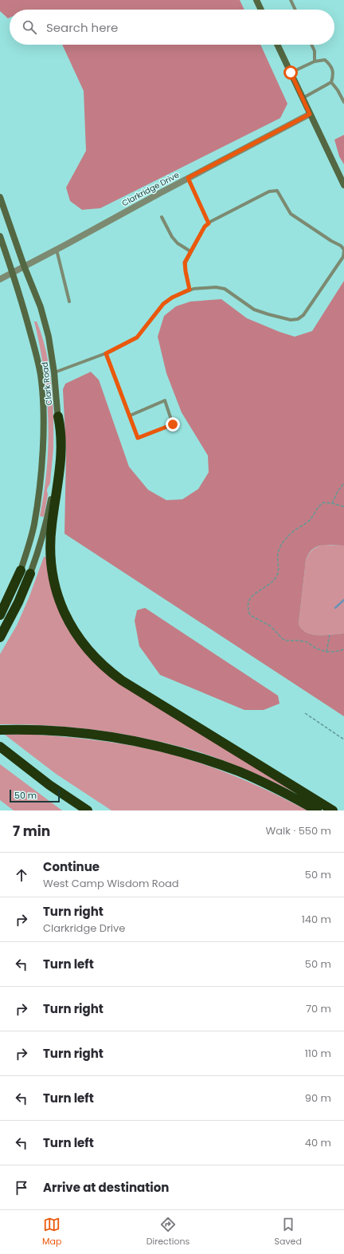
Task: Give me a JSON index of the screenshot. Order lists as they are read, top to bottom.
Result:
{
  "streets": {
    "main road": ["Clark Road"],
    "street": ["Clarkridge Drive"]
  },
  "crossings": [
    ["Clarkridge Drive", "Clark Road"]
  ],
  "scale_bar": "50 m",
  "page": {
    "search": "Search here",
    "scale": "50 m",
    "heading": ["7 min", "Walk · 550 m"],
    "list": [
      ["Continue", "West Camp Wisdom Road", "50 m"],
      ["Turn right", "Clarkridge Drive", "140 m"],
      ["Turn left", "50 m"],
      ["Turn right", "70 m"],
      ["Turn right", "110 m"],
      ["Turn left", "90 m"],
      ["Turn left", "40 m"],
      "Arrive at destination"
    ],
    "nav": ["Map", "Directions", "Saved"]
  }
}
